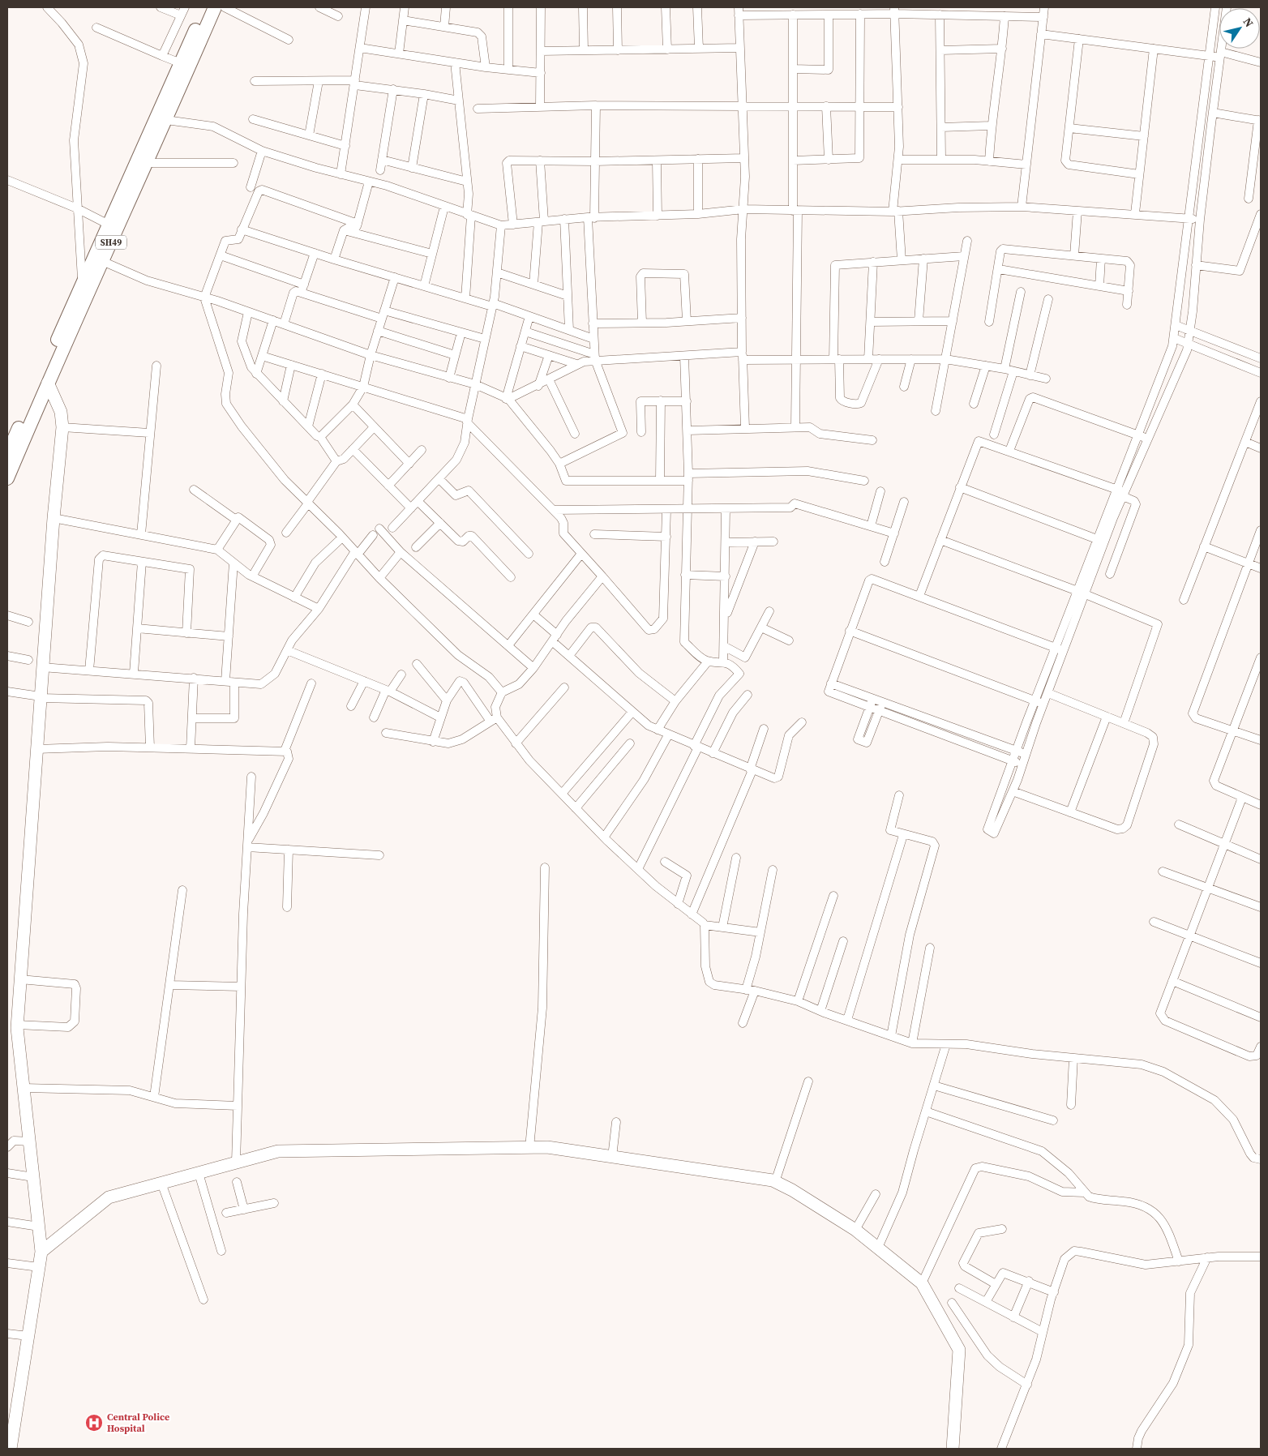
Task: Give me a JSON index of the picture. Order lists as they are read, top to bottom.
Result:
{
  "streets": {
    "main road": ["SH49"]
  },
  "places": {
    "hospital": ["Central Police Hospital"]
  },
  "north": "top right"
}
